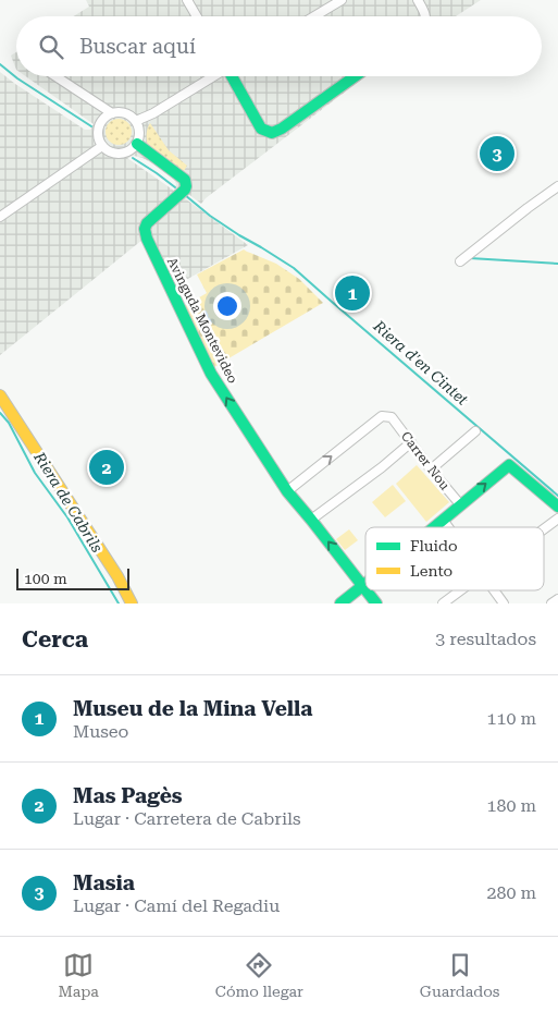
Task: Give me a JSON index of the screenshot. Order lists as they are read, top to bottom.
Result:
{
  "streets": {
    "street": ["Avinguda Montevideo", "Carrer Nou"]
  },
  "crossings": [
    ["Avinguda Montevideo", "Carrer Nou"]
  ],
  "one_way": ["Avinguda Montevideo"],
  "water": ["Riera d'en Cintet", "Riera de Cabrils"],
  "legend": ["Fluido", "Lento"],
  "scale_bar": "100 m",
  "page": {
    "search": "Buscar aquí",
    "pins": ["3", "1", "2"],
    "scale": "100 m",
    "heading": ["Cerca", "3 resultados"],
    "list": [
      {
        "mark": "1",
        "name": "Museu de la Mina Vella",
        "note": "Museo",
        "value": "110 m"
      },
      {
        "mark": "2",
        "name": "Mas Pagès",
        "note": "Lugar · Carretera de Cabrils",
        "value": "180 m"
      },
      {
        "mark": "3",
        "name": "Masia",
        "note": "Lugar · Camí del Regadiu",
        "value": "280 m"
      }
    ],
    "nav": ["Mapa", "Cómo llegar", "Guardados"]
  }
}
